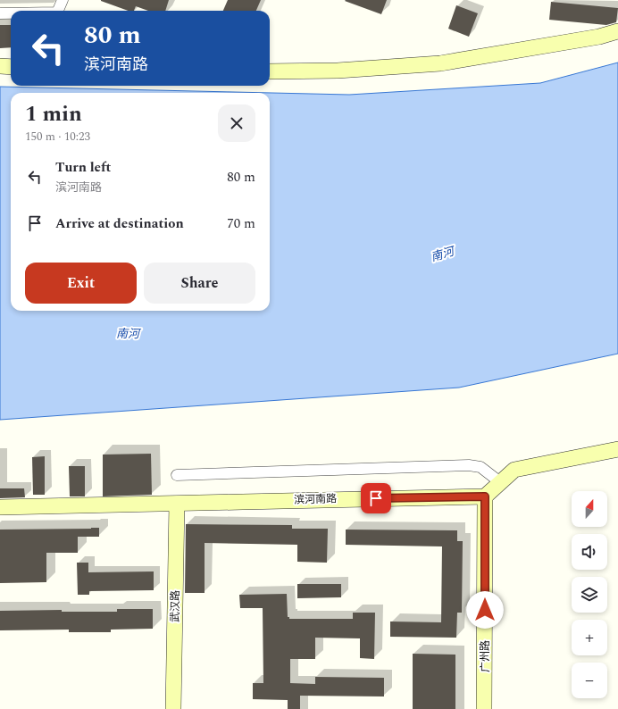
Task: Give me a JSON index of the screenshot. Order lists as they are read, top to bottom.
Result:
{
  "streets": {
    "street": ["滨河南路", "武汉路", "广州路"]
  },
  "crossings": [
    ["滨河南路", "武汉路"],
    ["滨河南路", "广州路"]
  ],
  "water": ["南河"],
  "north": "top",
  "page": {
    "turn": ["80 m", "滨河南路"],
    "heading": ["1 min", "150 m · 10:23"],
    "list": [
      {
        "name": "Turn left",
        "note": "滨河南路",
        "value": "80 m"
      },
      {
        "name": "Arrive at destination",
        "value": "70 m"
      }
    ],
    "buttons": ["Exit", "Share"],
    "map_buttons": ["+", "−"]
  }
}
